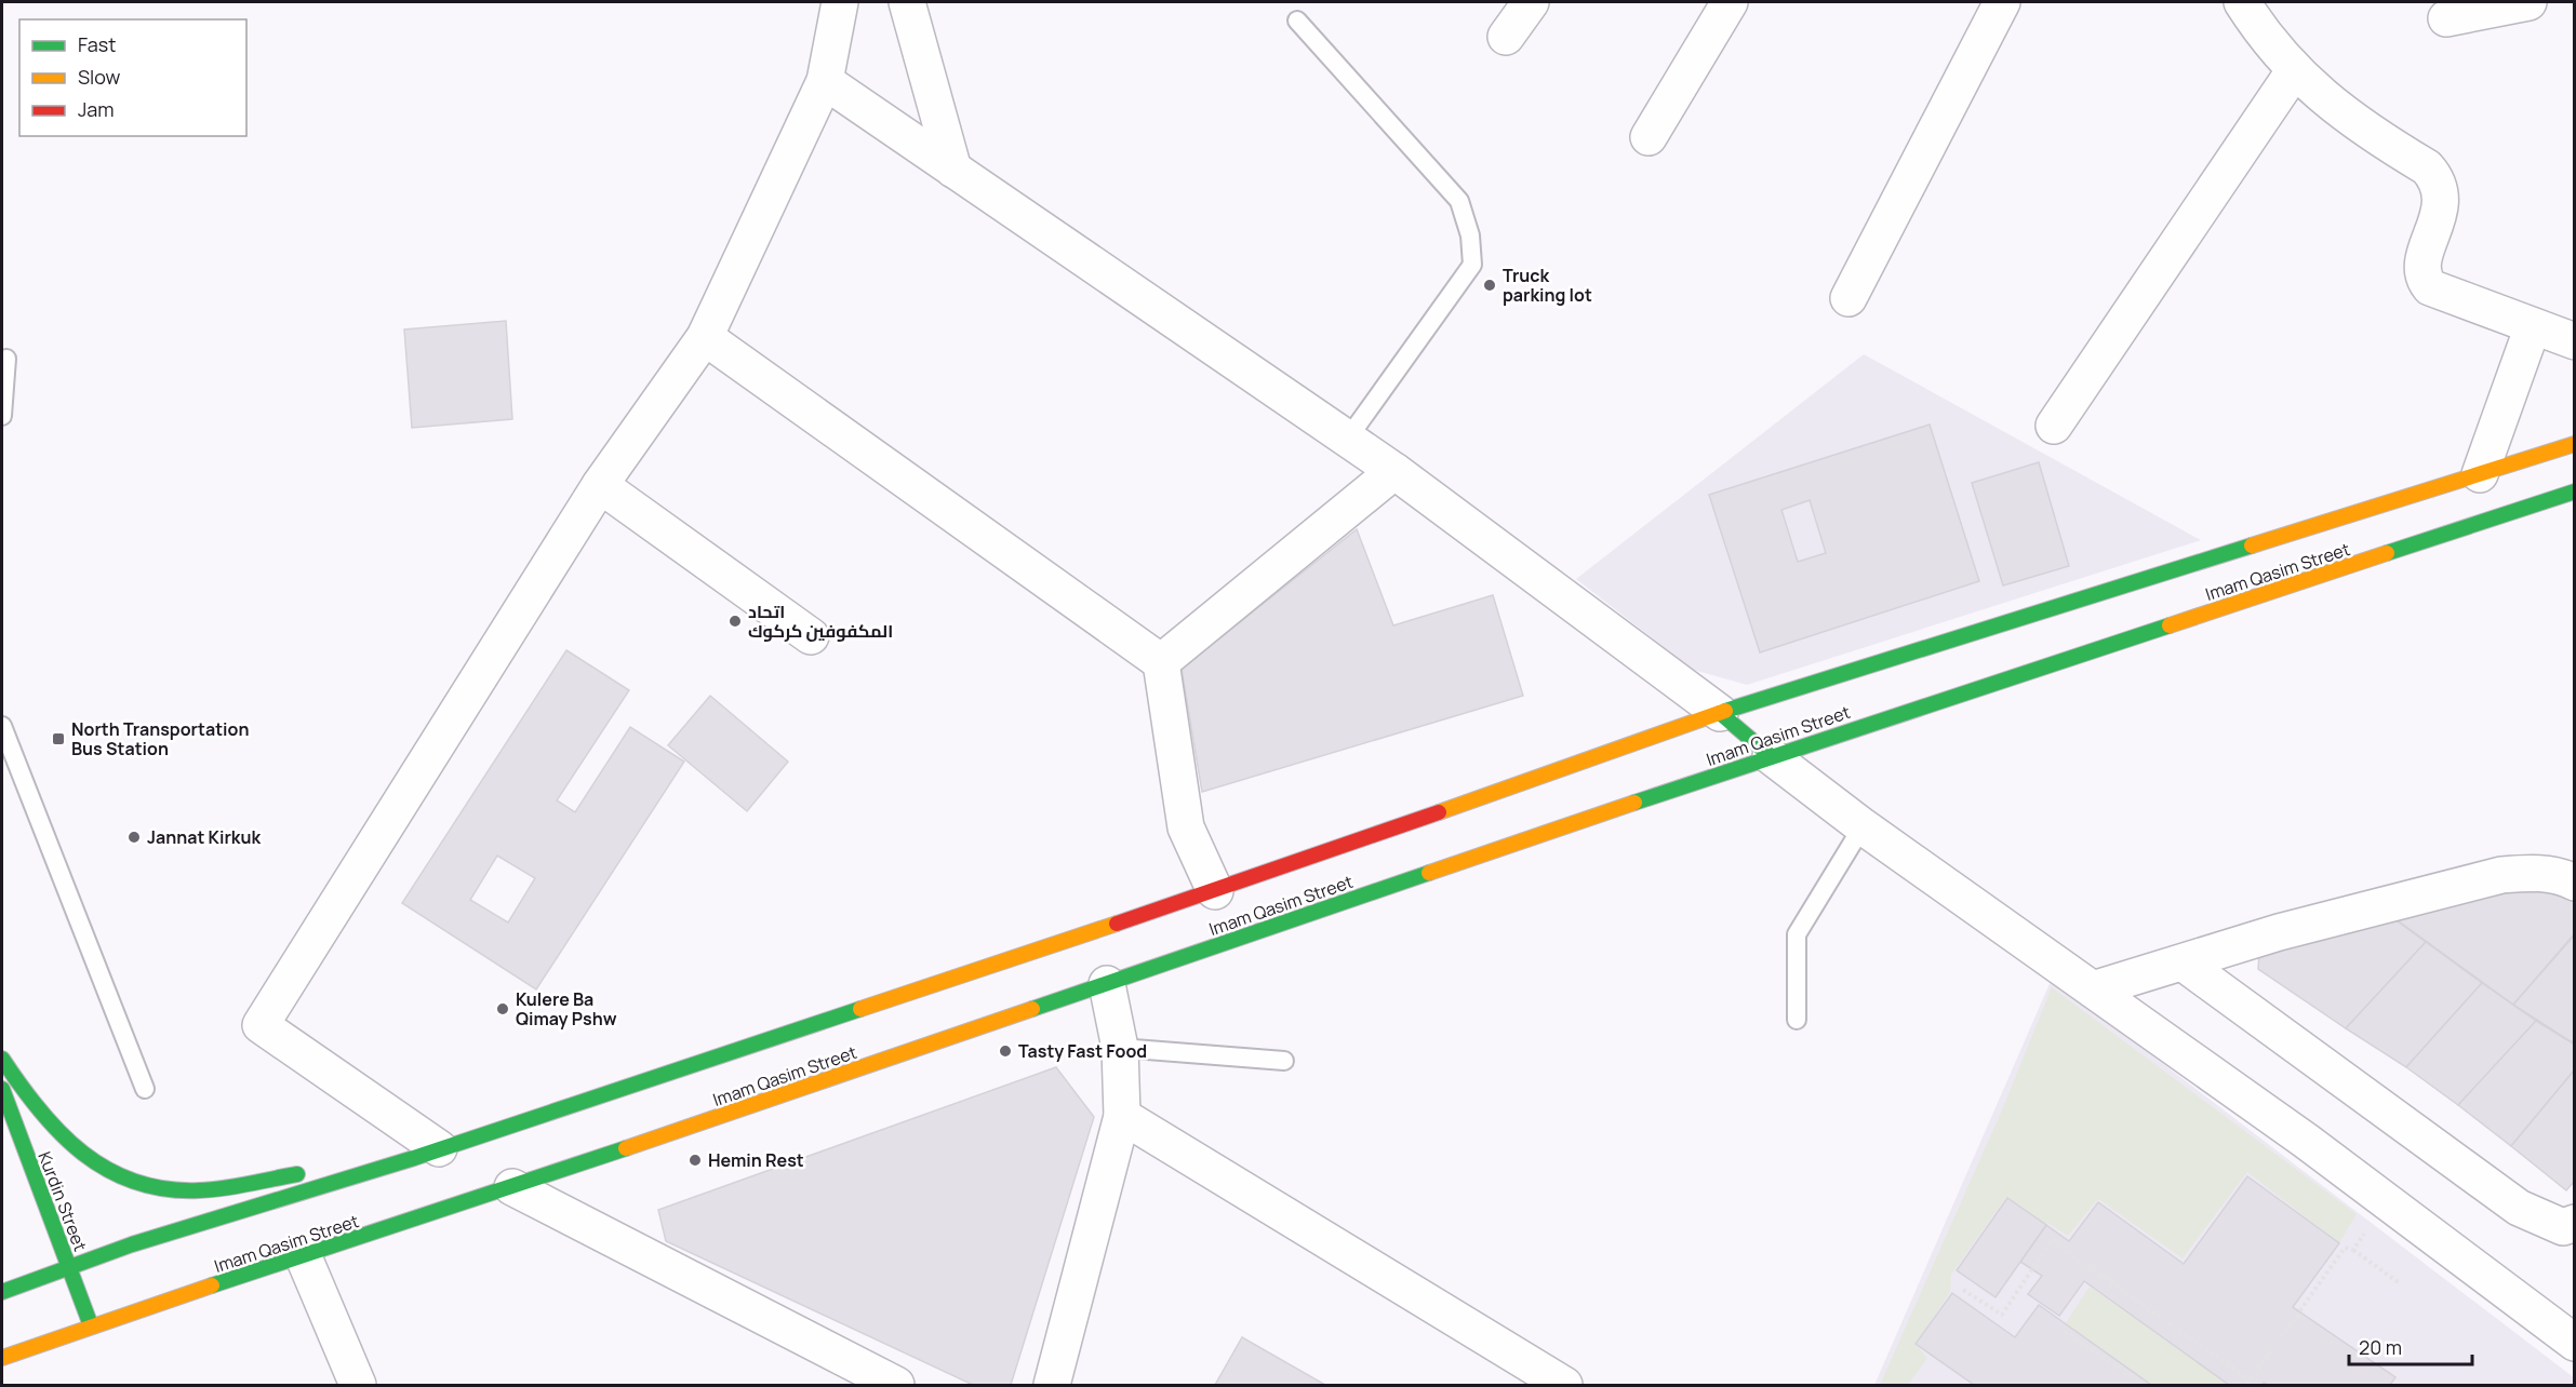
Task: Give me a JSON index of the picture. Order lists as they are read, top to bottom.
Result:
{
  "streets": {
    "main road": ["Imam Qasim Street", "Kurdin Street"]
  },
  "crossings": [
    ["Imam Qasim Street", "Kurdin Street"]
  ],
  "places": {
    "other": [
      "Truck parking lot",
      "اتحاد المكفوفين كركوك",
      "Jannat Kirkuk",
      "Kulere Ba Qimay Pshw",
      "Tasty Fast Food",
      "Hemin Rest"
    ],
    "transit": ["North Transportation Bus Station"]
  },
  "legend": ["Fast", "Slow", "Jam"],
  "scale_bar": "20 m"
}
